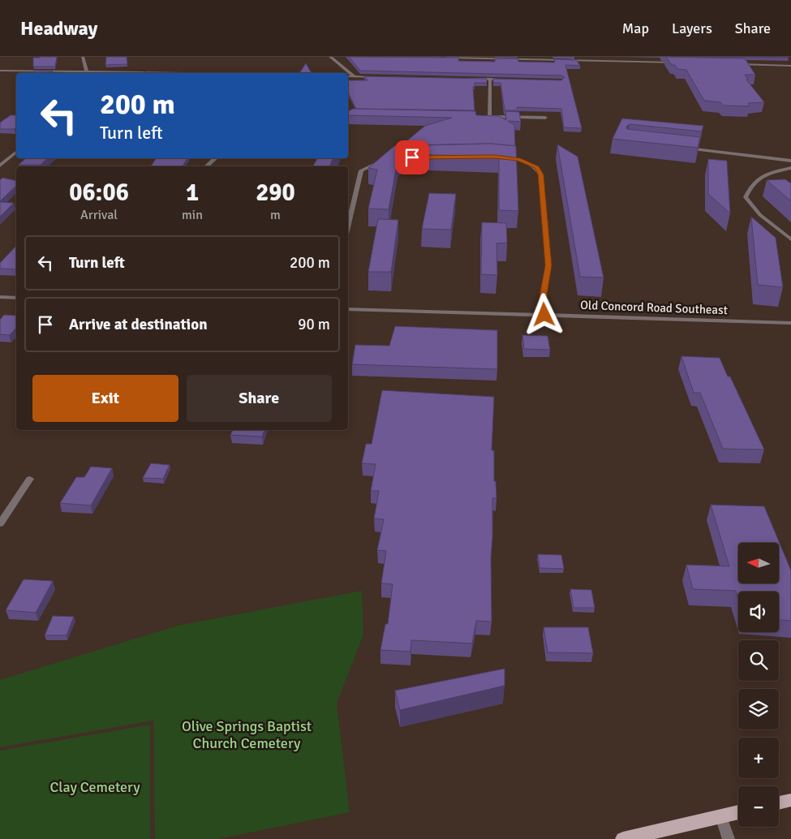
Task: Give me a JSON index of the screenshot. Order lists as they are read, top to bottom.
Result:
{
  "streets": {
    "street": ["Old Concord Road Southeast"]
  },
  "parks": ["Olive Springs Baptist Church Cemetery", "Clay Cemetery"],
  "north": "left",
  "page": {
    "header": "Headway",
    "nav": ["Map", "Layers", "Share"],
    "turn": ["200 m", "Turn left"],
    "eta": [
      "06:06",
      "Arrival",
      "1",
      "min",
      "290",
      "m"
    ],
    "list": [
      {
        "name": "Turn left",
        "value": "200 m"
      },
      {
        "name": "Arrive at destination",
        "value": "90 m"
      }
    ],
    "buttons": ["Exit", "Share"],
    "map_buttons": ["+", "−"]
  }
}
